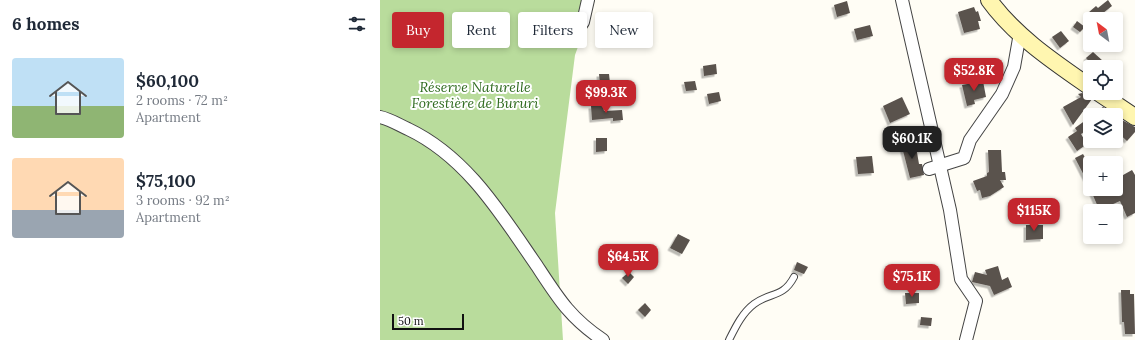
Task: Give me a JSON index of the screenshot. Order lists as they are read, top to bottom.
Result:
{
  "parks": ["Réserve Naturelle Forestière de Bururi"],
  "scale_bar": "50 m",
  "north": "top left",
  "page": {
    "heading": "6 homes",
    "map_buttons": ["+", "−"],
    "chip": [
      "Buy",
      "Rent",
      "Filters",
      "New"
    ],
    "list": [
      {
        "name": "$60,100",
        "note": "2 rooms · 72 m² · Apartment"
      },
      {
        "name": "$75,100",
        "note": "3 rooms · 92 m² · Apartment"
      }
    ],
    "price": [
      "$52.8K",
      "$99.3K",
      "$60.1K",
      "$115K",
      "$64.5K",
      "$75.1K"
    ],
    "scale": "50 m"
  }
}
